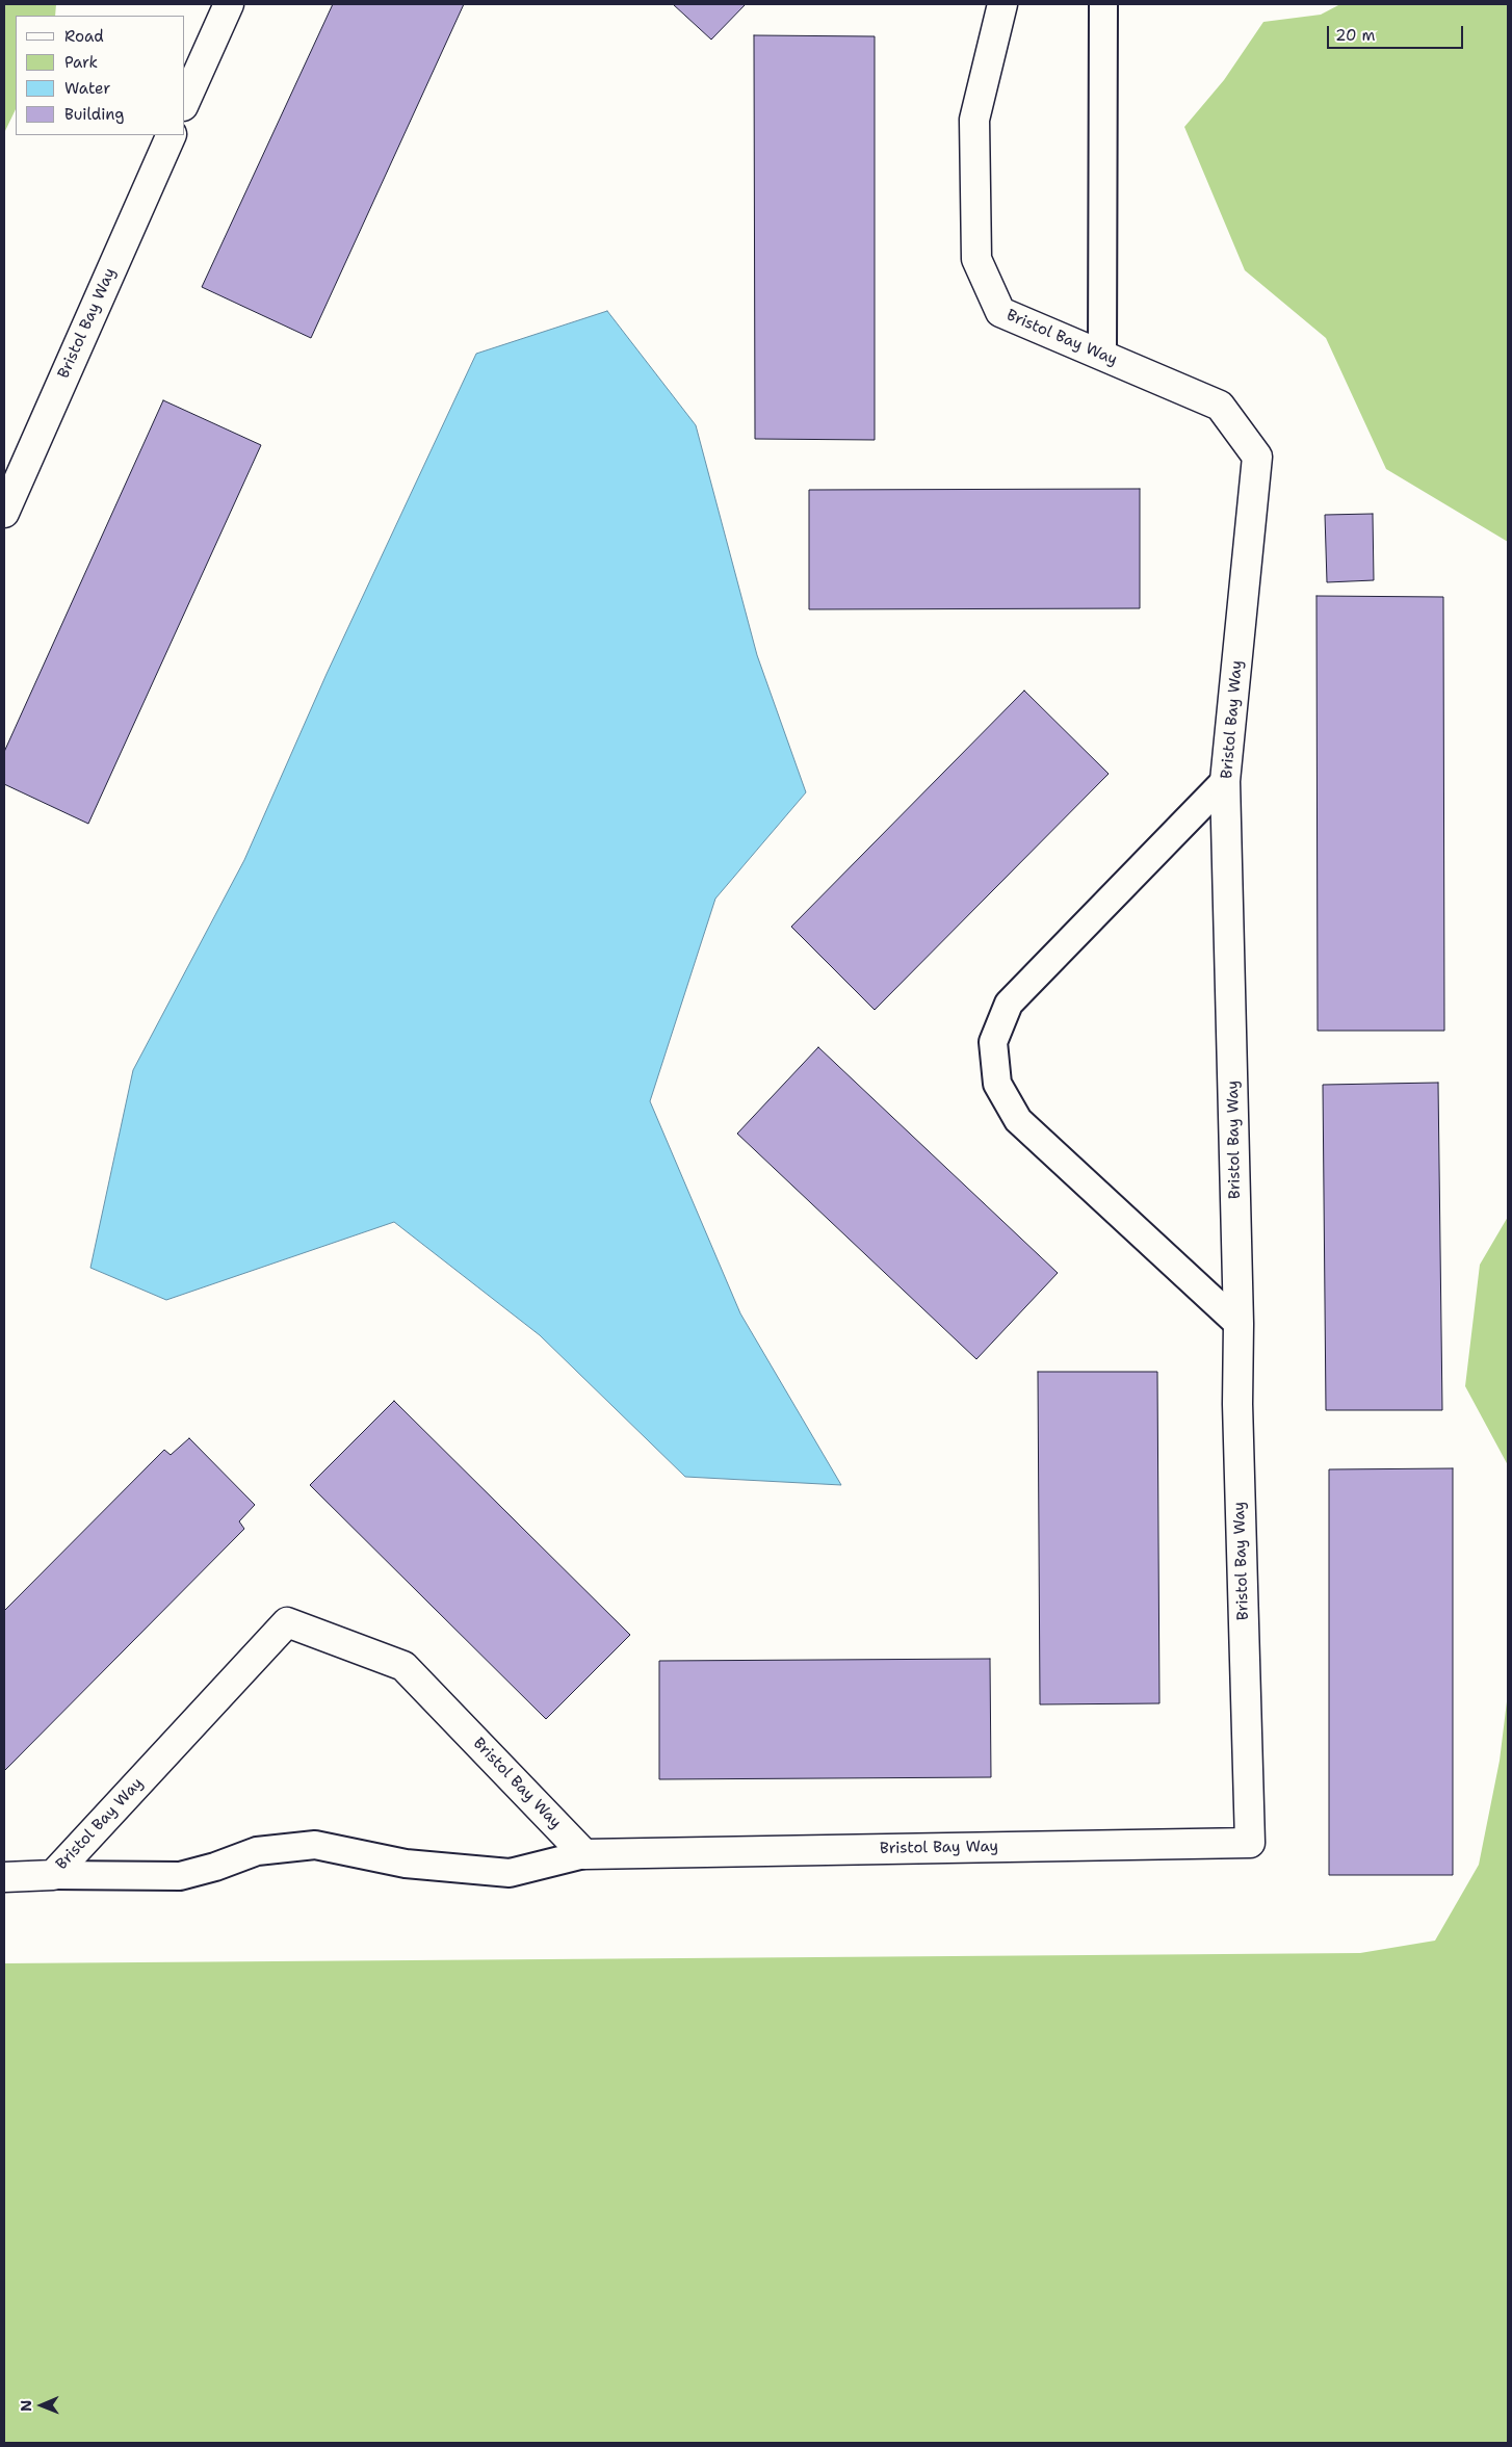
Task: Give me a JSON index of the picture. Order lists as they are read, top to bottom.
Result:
{
  "streets": {
    "street": ["Bristol Bay Way"]
  },
  "legend": [
    "Road",
    "Park",
    "Water",
    "Building"
  ],
  "scale_bar": "20 m",
  "north": "left"
}
